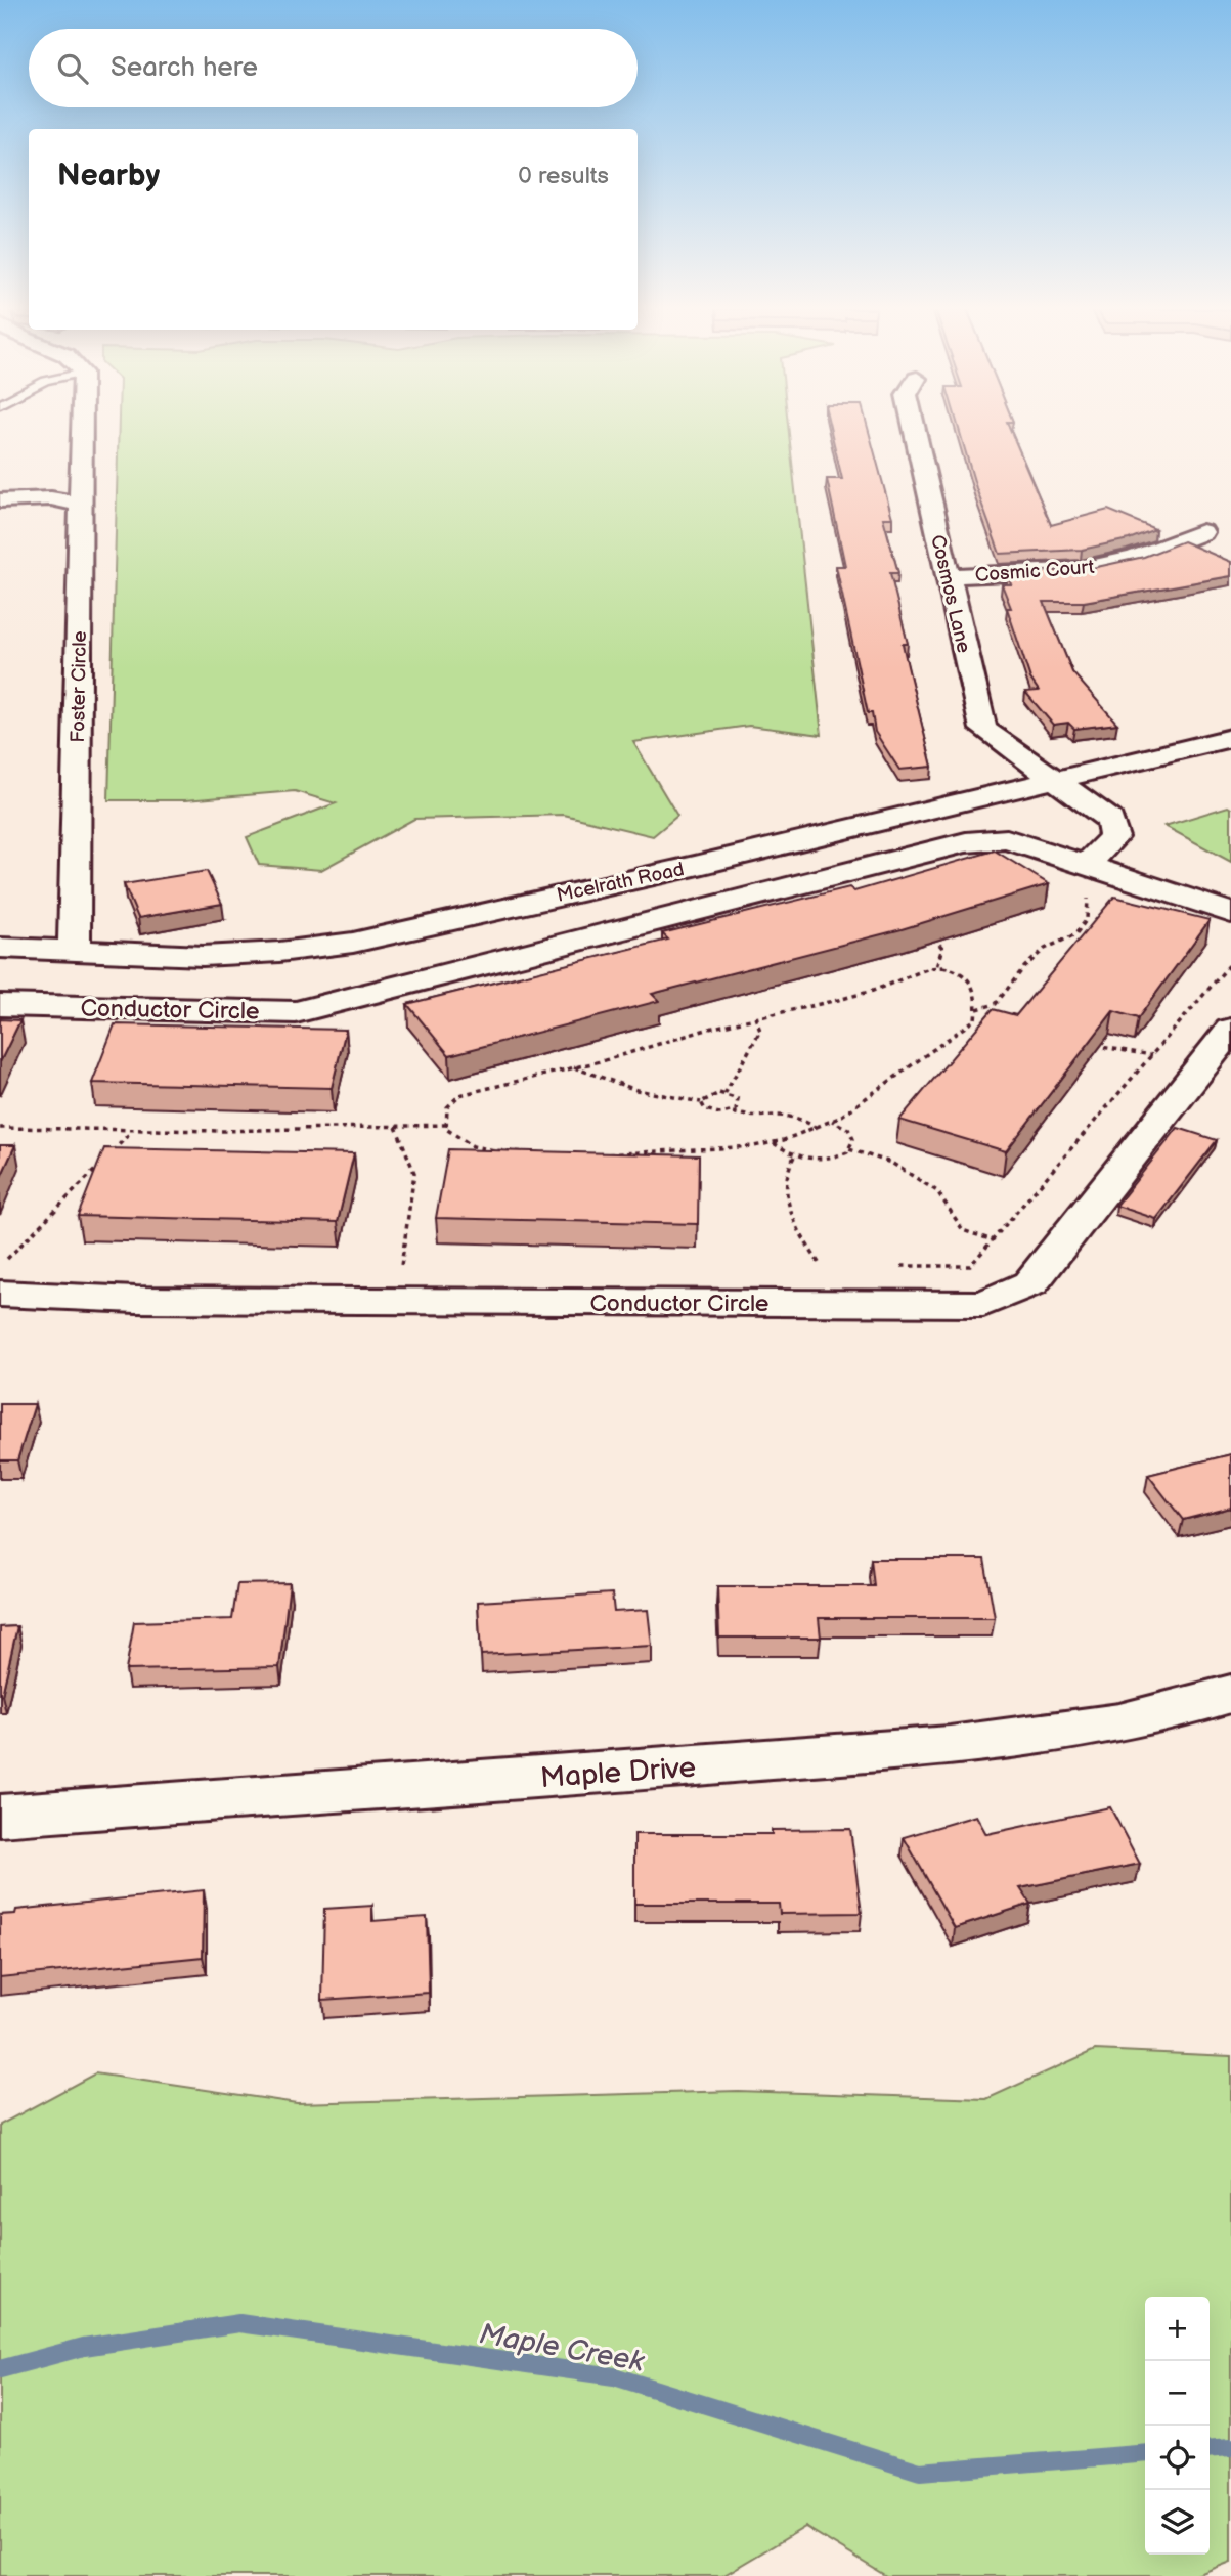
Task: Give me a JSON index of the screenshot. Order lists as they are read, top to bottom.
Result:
{
  "streets": {
    "street": [
      "Cosmic Court",
      "Cosmos Lane",
      "Foster Circle",
      "Mcelrath Road",
      "Conductor Circle",
      "Maple Drive"
    ]
  },
  "crossings": [
    ["Cosmic Court", "Cosmos Lane"],
    ["Cosmos Lane", "Mcelrath Road"],
    ["Foster Circle", "Mcelrath Road"]
  ],
  "water": ["Maple Creek"],
  "page": {
    "search": "Search here",
    "heading": ["Nearby", "0 results"],
    "map_buttons": ["+", "−"]
  }
}
